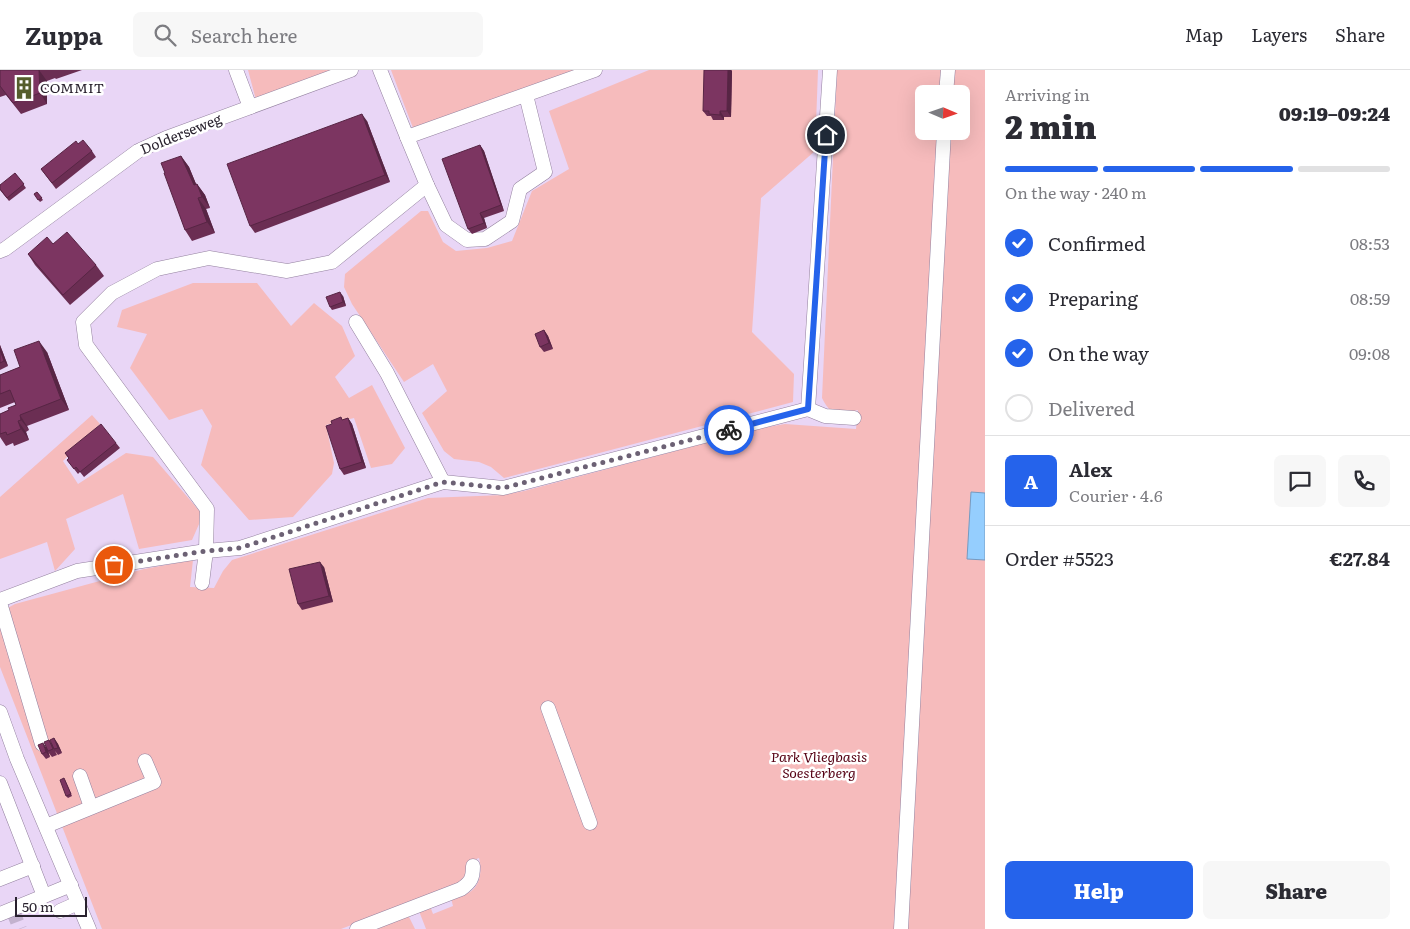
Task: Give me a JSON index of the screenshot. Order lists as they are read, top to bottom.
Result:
{
  "streets": {
    "lane": ["Dolderseweg"]
  },
  "parks": ["Park Vliegbasis Soesterberg"],
  "places": {
    "building": ["COMMIT"]
  },
  "scale_bar": "50 m",
  "north": "right",
  "page": {
    "header": "Zuppa",
    "search": "Search here",
    "nav": ["Map", "Layers", "Share"],
    "heading": ["2 min", "Arriving in", "09:19–09:24"],
    "panel": [
      "Alex",
      "Courier · 4.6",
      "Order #5523",
      "€27.84"
    ],
    "bar": "On the way · 240 m",
    "list": [
      ["Confirmed", "08:53"],
      ["Preparing", "08:59"],
      ["On the way", "09:08"],
      "Delivered"
    ],
    "round": "A",
    "buttons": ["Help", "Share"],
    "scale": "50 m"
  }
}
